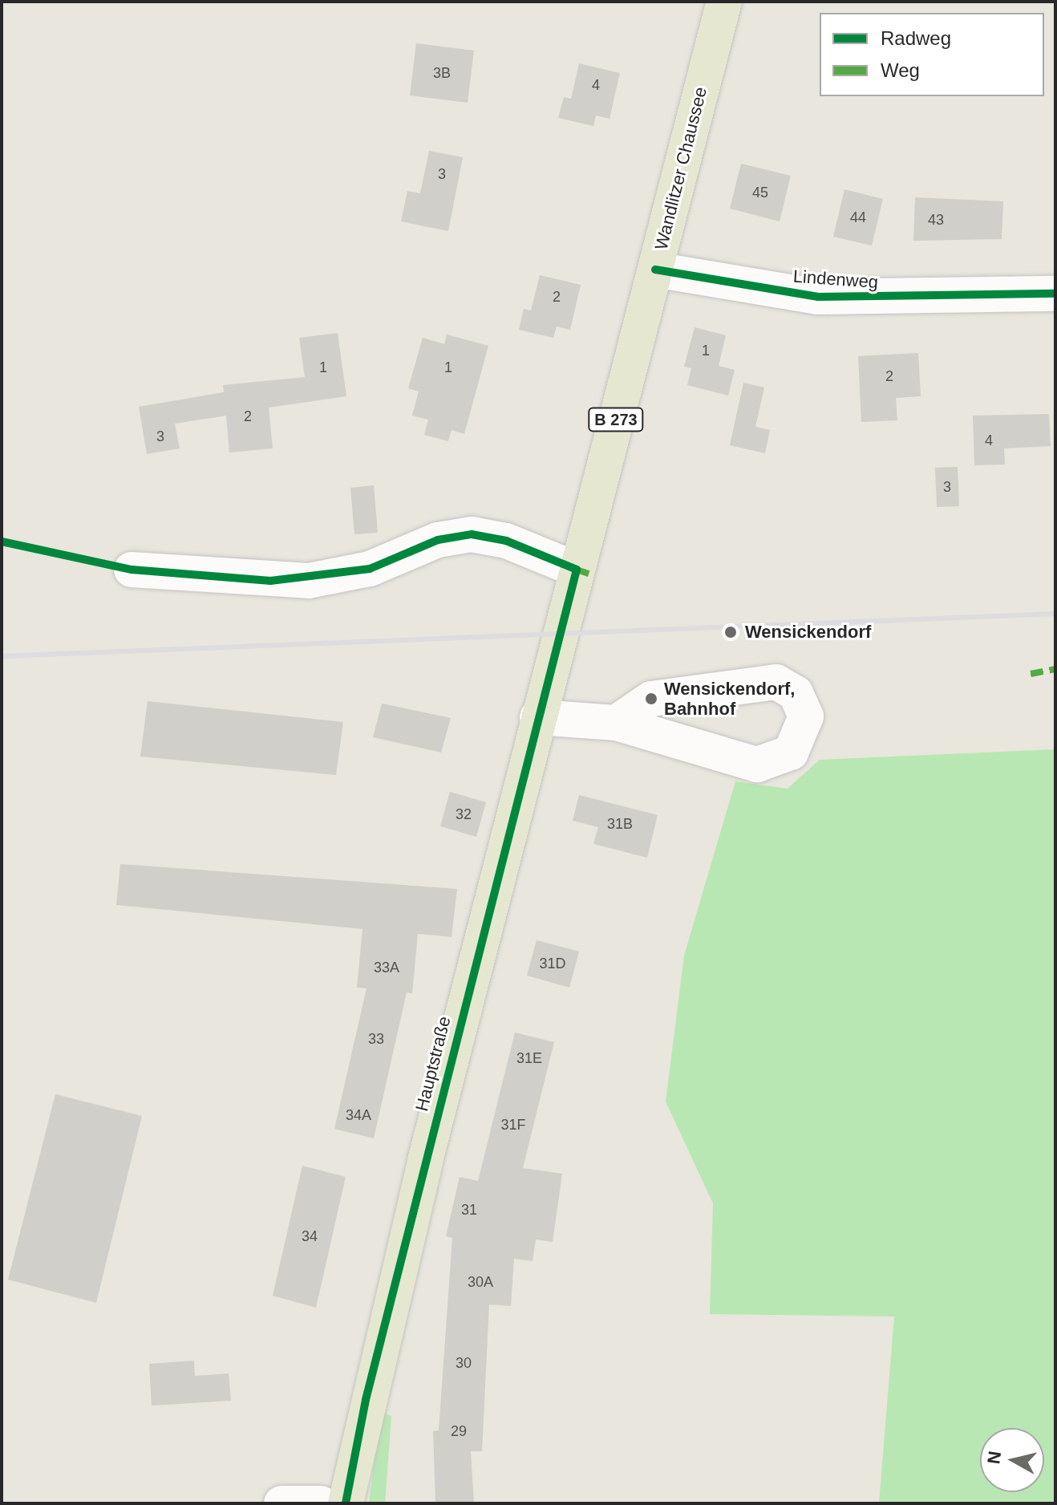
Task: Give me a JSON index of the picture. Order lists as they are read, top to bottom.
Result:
{
  "streets": {
    "main road": ["Wandlitzer Chaussee", "B 273", "Hauptstraße"],
    "street": ["Lindenweg"]
  },
  "crossings": [
    ["Wandlitzer Chaussee", "Lindenweg"],
    ["Wandlitzer Chaussee", "Hauptstraße"]
  ],
  "places": ["Wensickendorf", "Wensickendorf, Bahnhof"],
  "house_numbers": [
    "3B",
    "4",
    "3",
    "45",
    "44",
    "43",
    "2",
    "1",
    "1",
    "1",
    "2",
    "2",
    "3",
    "4",
    "3",
    "32",
    "31B",
    "31D",
    "33A",
    "33",
    "31E",
    "34A",
    "31F",
    "31",
    "34",
    "30A",
    "30",
    "29"
  ],
  "legend": ["Radweg", "Weg"],
  "north": "left"
}
